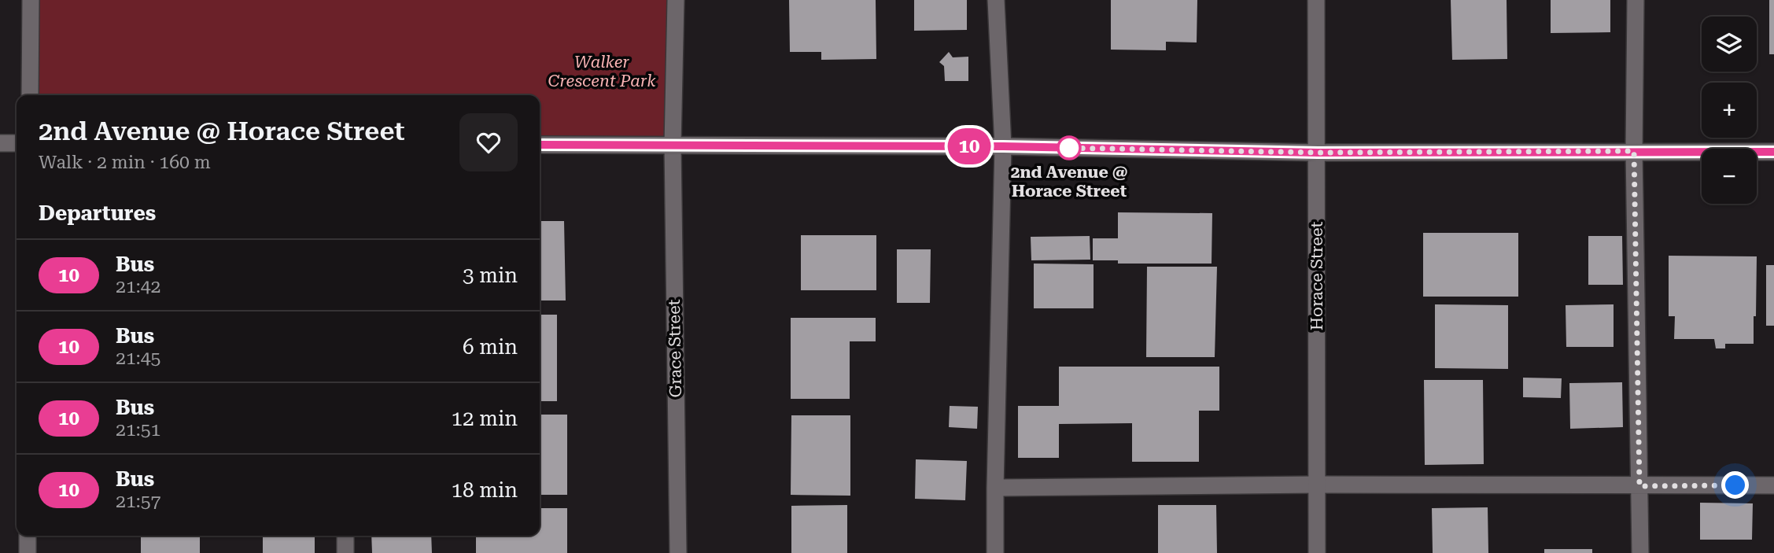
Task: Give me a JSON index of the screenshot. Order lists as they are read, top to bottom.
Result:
{
  "streets": {
    "street": ["Horace Street", "Grace Street"]
  },
  "parks": ["Walker Crescent Park"],
  "places": ["2nd Avenue @ Horace Street"],
  "lines": ["bus line 10"],
  "page": {
    "on_map": "10",
    "map_buttons": ["+", "−"],
    "heading": [
      ["2nd Avenue @ Horace Street", "Walk · 2 min · 160 m"],
      "Departures"
    ],
    "list": [
      {
        "mark": "10",
        "name": "Bus",
        "note": "21:42",
        "value": "3 min"
      },
      {
        "mark": "10",
        "name": "Bus",
        "note": "21:45",
        "value": "6 min"
      },
      {
        "mark": "10",
        "name": "Bus",
        "note": "21:51",
        "value": "12 min"
      },
      {
        "mark": "10",
        "name": "Bus",
        "note": "21:57",
        "value": "18 min"
      }
    ]
  }
}
